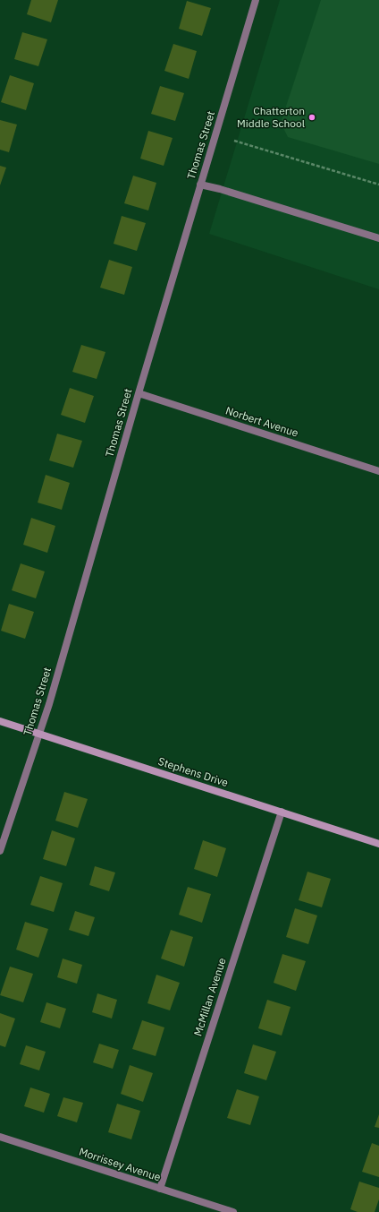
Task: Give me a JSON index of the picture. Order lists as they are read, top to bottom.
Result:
{
  "streets": {
    "street": [
      "Thomas Street",
      "Norbert Avenue",
      "Stephens Drive",
      "McMillan Avenue",
      "Morrissey Avenue"
    ]
  },
  "crossings": [
    ["Thomas Street", "Norbert Avenue"],
    ["Thomas Street", "Stephens Drive"],
    ["Stephens Drive", "McMillan Avenue"],
    ["McMillan Avenue", "Morrissey Avenue"]
  ],
  "places": ["Chatterton Middle School"]
}
